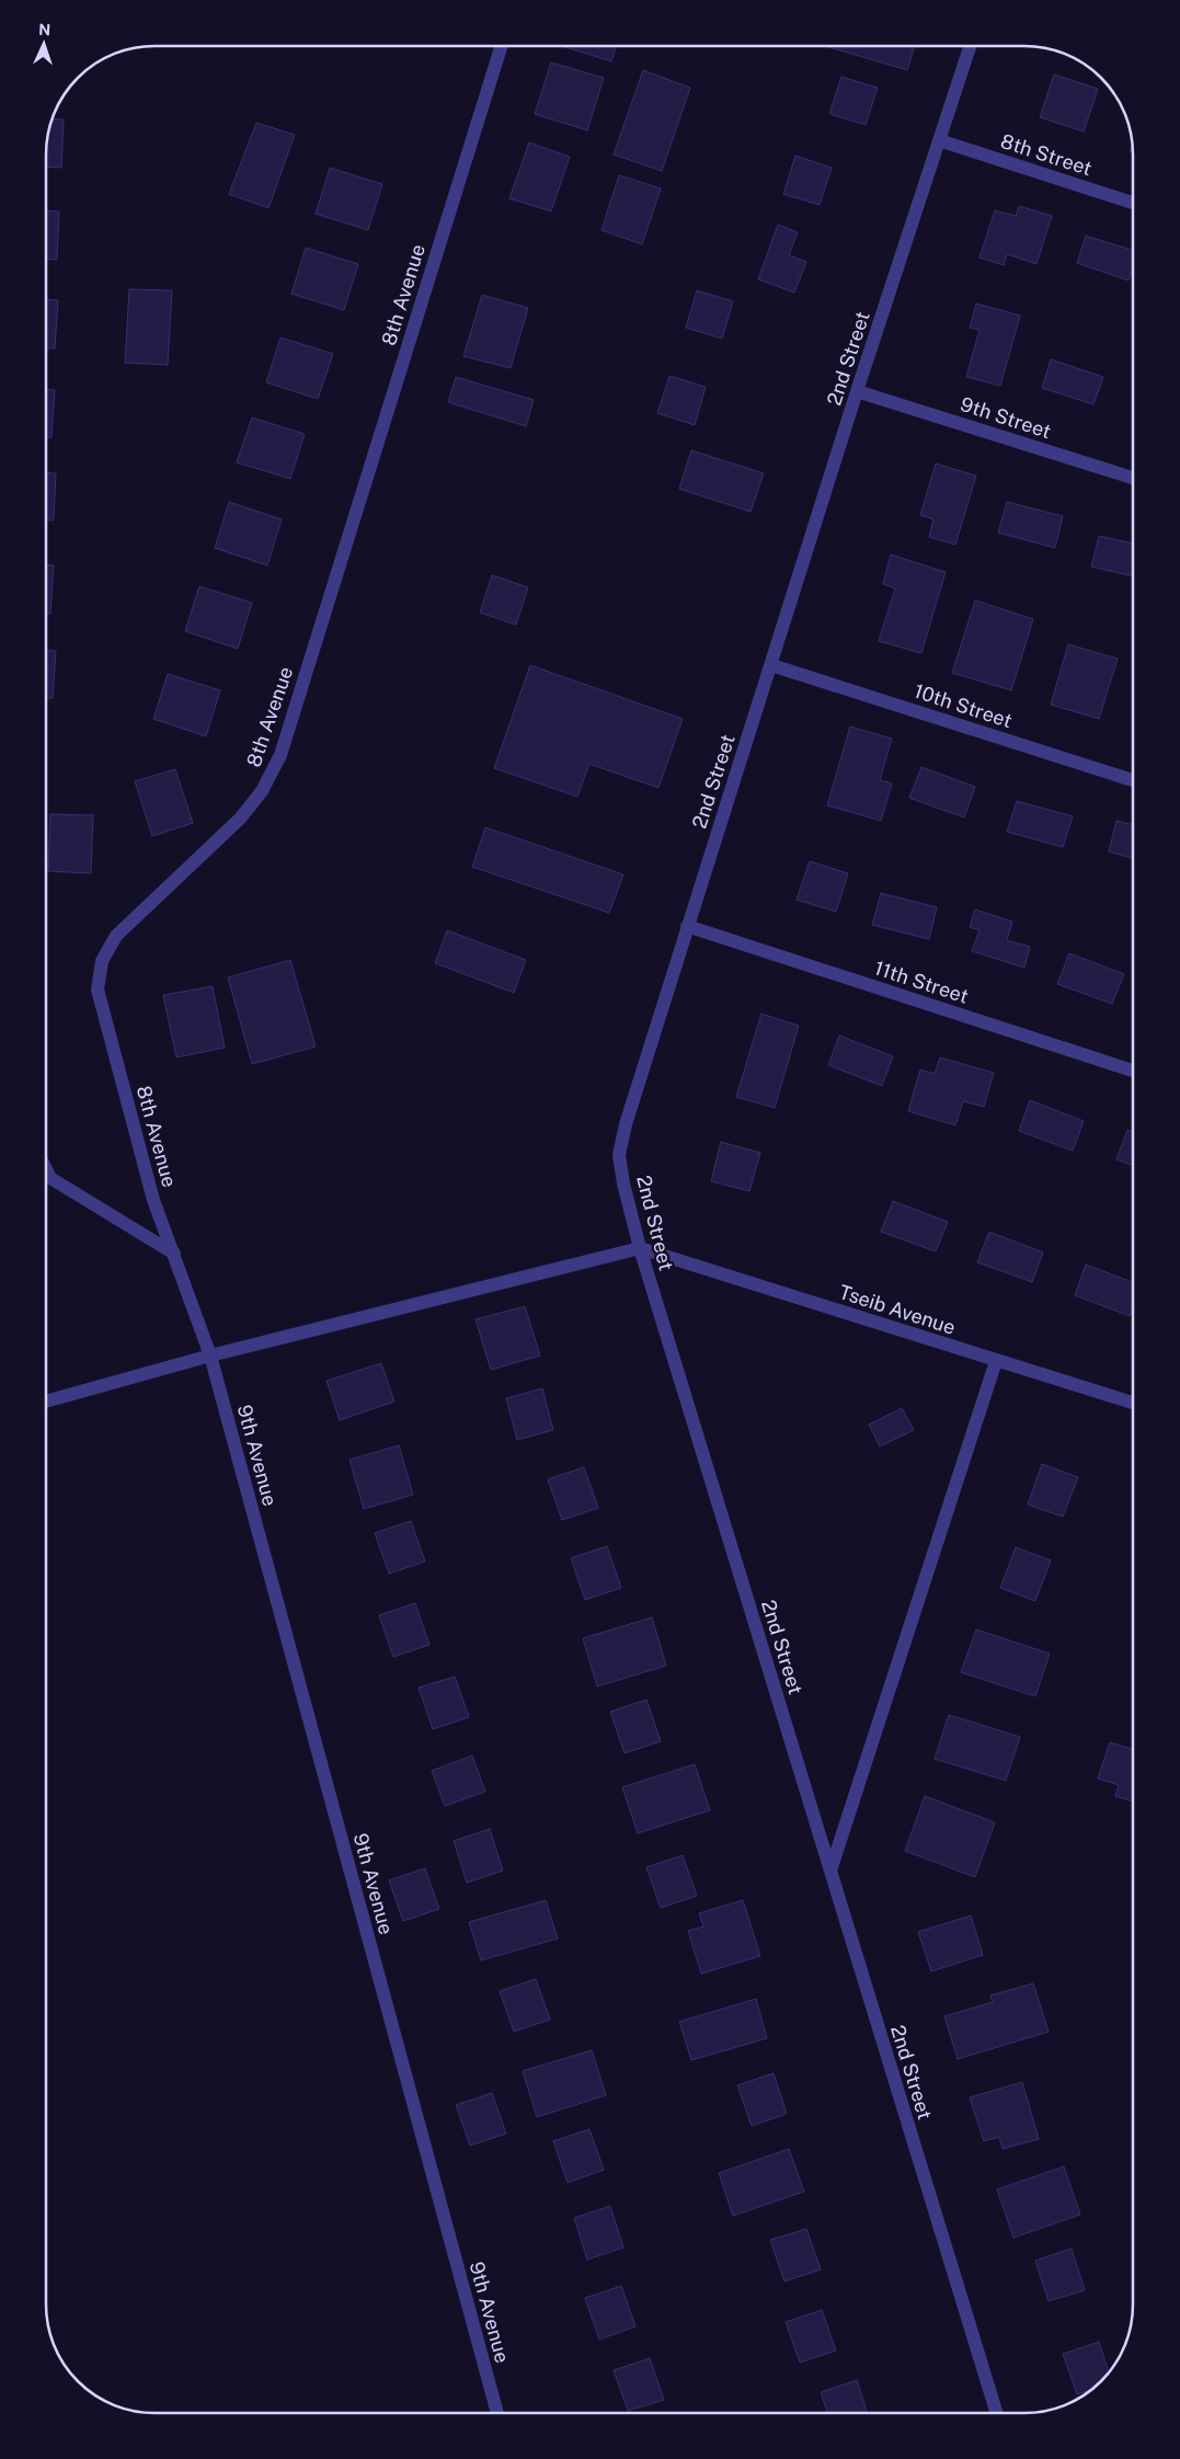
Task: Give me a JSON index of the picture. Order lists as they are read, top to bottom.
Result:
{
  "streets": {
    "street": [
      "8th Street",
      "8th Avenue",
      "2nd Street",
      "9th Street",
      "10th Street",
      "11th Street",
      "Tseib Avenue",
      "9th Avenue"
    ]
  },
  "crossings": [
    ["8th Street", "2nd Street"],
    ["8th Avenue", "9th Avenue"],
    ["2nd Street", "9th Street"],
    ["2nd Street", "10th Street"],
    ["2nd Street", "11th Street"],
    ["2nd Street", "Tseib Avenue"]
  ],
  "north": "top"
}
